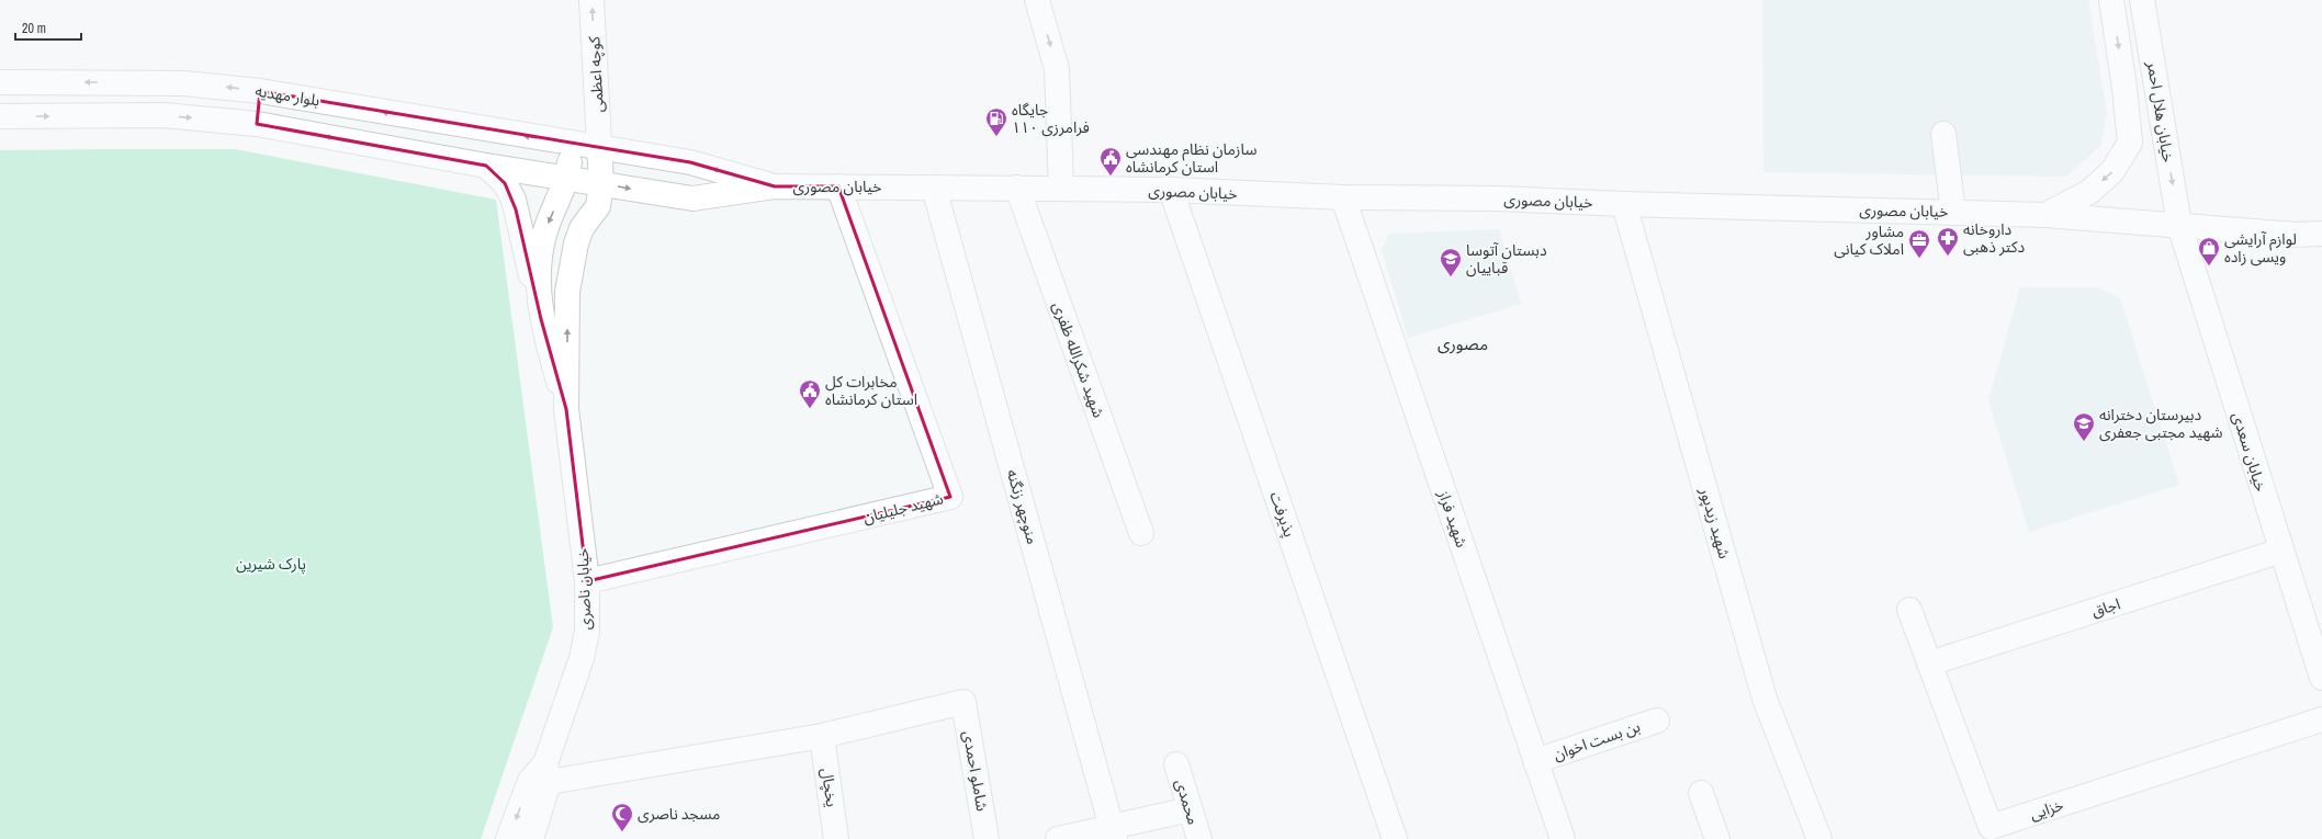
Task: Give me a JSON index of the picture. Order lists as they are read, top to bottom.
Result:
{
  "streets": {
    "street": [
      "کوچه اعظمی",
      "بلوار مهدیه",
      "خیابان هلال احمر",
      "خیابان مصوری",
      "شهید شکرالله ظفری",
      "خیابان سعدی",
      "منوچهر زنگنه",
      "شهید جلیلیان",
      "پذیرفت",
      "شهید فراز",
      "شهید زیدپور",
      "خیابان ناصری",
      "اجاق",
      "بن بست اخوان",
      "شاملو احمدی",
      "یخچال",
      "محمدی",
      "خزایی"
    ]
  },
  "crossings": [
    ["کوچه اعظمی", "خیابان مصوری"],
    ["کوچه اعظمی", "خیابان ناصری"],
    ["بلوار مهدیه", "خیابان مصوری"],
    ["بلوار مهدیه", "خیابان ناصری"],
    ["خیابان هلال احمر", "خیابان مصوری"],
    ["خیابان هلال احمر", "خیابان سعدی"],
    ["خیابان مصوری", "شهید شکرالله ظفری"],
    ["خیابان مصوری", "خیابان سعدی"],
    ["خیابان مصوری", "منوچهر زنگنه"],
    ["خیابان مصوری", "شهید جلیلیان"],
    ["خیابان مصوری", "پذیرفت"],
    ["خیابان مصوری", "شهید فراز"],
    ["خیابان مصوری", "شهید زیدپور"],
    ["خیابان مصوری", "خیابان ناصری"],
    ["خیابان سعدی", "اجاق"],
    ["شهید جلیلیان", "خیابان ناصری"],
    ["شهید فراز", "بن بست اخوان"],
    ["اجاق", "خزایی"],
    ["شاملو احمدی", "یخچال"]
  ],
  "one_way": ["کوچه اعظمی", "خیابان هلال احمر"],
  "districts": ["مصوری"],
  "parks": ["پارک شیرین"],
  "places": {
    "fuel station": ["جایگاه فرامرزی ۱۱۰"],
    "public building": ["سازمان نظام مهندسی استان کرمانشاه", "مخابرات کل استان کرمانشاه"],
    "pharmacy": ["داروخانه دکتر ذهبی"],
    "office": ["مشاور املاک کیانی"],
    "shop": ["لوازم آرایشی ویسی زاده"],
    "school or university": ["دبستان آتوسا قباییان", "دبیرستان دخترانه شهید مجتبی جعفری"],
    "mosque": ["مسجد ناصری"]
  },
  "scale_bar": "20 m"
}
